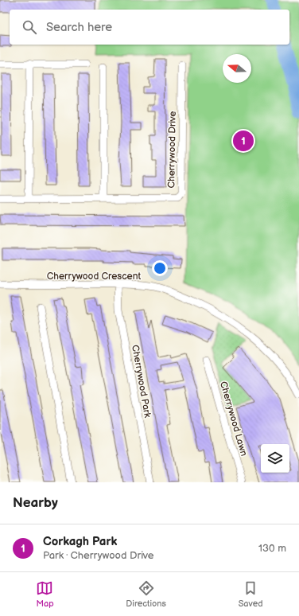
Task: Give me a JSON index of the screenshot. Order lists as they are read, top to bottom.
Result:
{
  "streets": {
    "street": [
      "Cherrywood Drive",
      "Cherrywood Crescent",
      "Cherrywood Park",
      "Cherrywood Lawn"
    ]
  },
  "crossings": [
    ["Cherrywood Crescent", "Cherrywood Park"]
  ],
  "north": "left",
  "page": {
    "search": "Search here",
    "pins": "1",
    "heading": "Nearby",
    "list": [
      {
        "mark": "1",
        "name": "Corkagh Park",
        "note": "Park · Cherrywood Drive",
        "value": "130 m"
      }
    ],
    "nav": ["Map", "Directions", "Saved"]
  }
}
